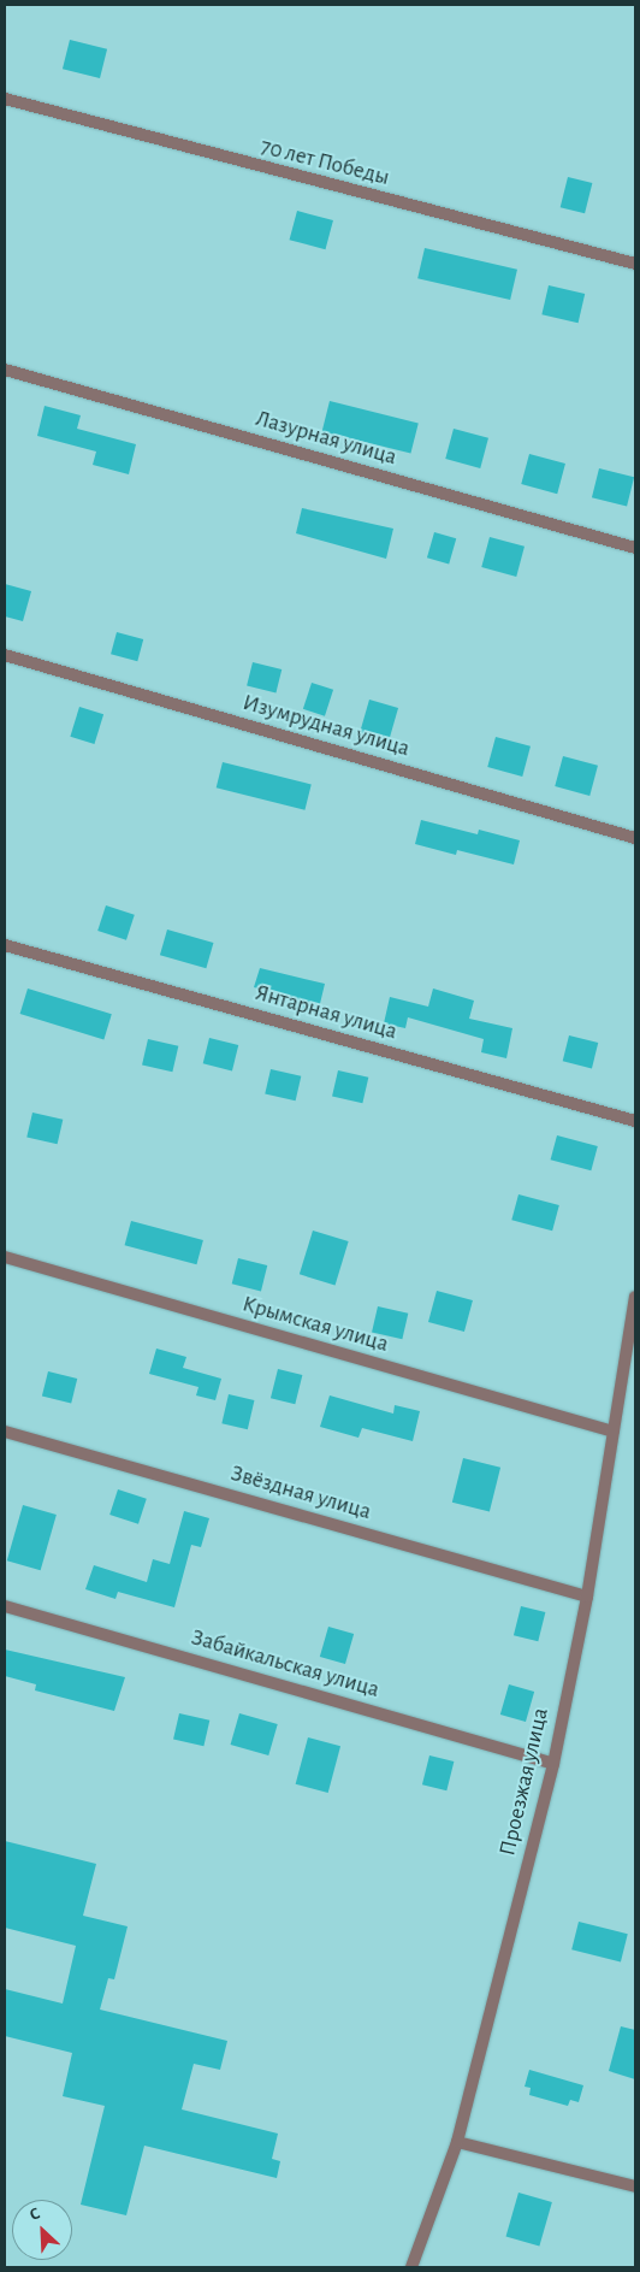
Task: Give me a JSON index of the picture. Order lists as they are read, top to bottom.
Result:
{
  "streets": {
    "street": [
      "70 лет Победы",
      "Лазурная улица",
      "Изумрудная улица",
      "Янтарная улица",
      "Крымская улица",
      "Звёздная улица",
      "Забайкальская улица",
      "Проезжая улица"
    ]
  },
  "crossings": [
    ["Крымская улица", "Проезжая улица"],
    ["Звёздная улица", "Проезжая улица"],
    ["Забайкальская улица", "Проезжая улица"]
  ],
  "north": "top left"
}
